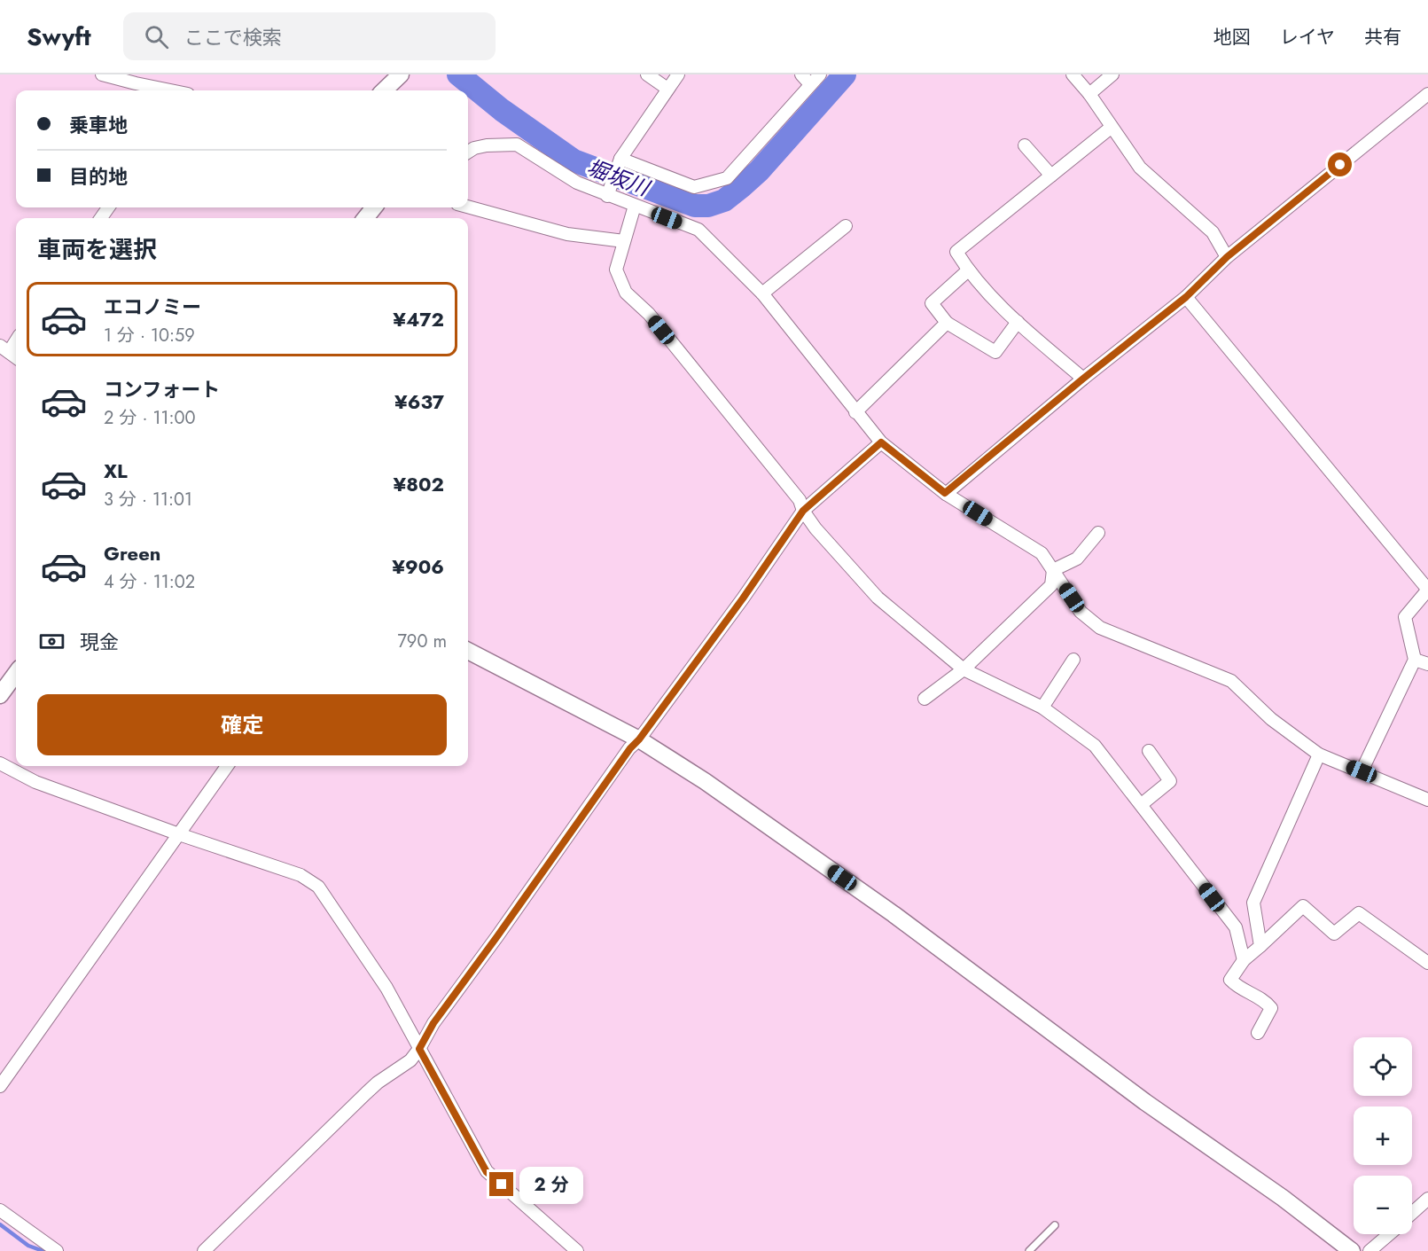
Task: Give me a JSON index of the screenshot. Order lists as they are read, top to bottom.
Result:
{
  "water": ["堀坂川"],
  "page": {
    "header": "Swyft",
    "search": "ここで検索",
    "nav": ["地図", "レイヤ", "共有"],
    "banner": ["乗車地", "目的地"],
    "heading": "車両を選択",
    "list": [
      {
        "name": "エコノミー",
        "note": "1 分 · 10:59",
        "value": "¥472"
      },
      {
        "name": "コンフォート",
        "note": "2 分 · 11:00",
        "value": "¥637"
      },
      {
        "name": "XL",
        "note": "3 分 · 11:01",
        "value": "¥802"
      },
      {
        "name": "Green",
        "note": "4 分 · 11:02",
        "value": "¥906"
      }
    ],
    "pay": ["現金", "790 m"],
    "buttons": "確定",
    "map_buttons": ["+", "−"],
    "bubble": "2 分"
  }
}
